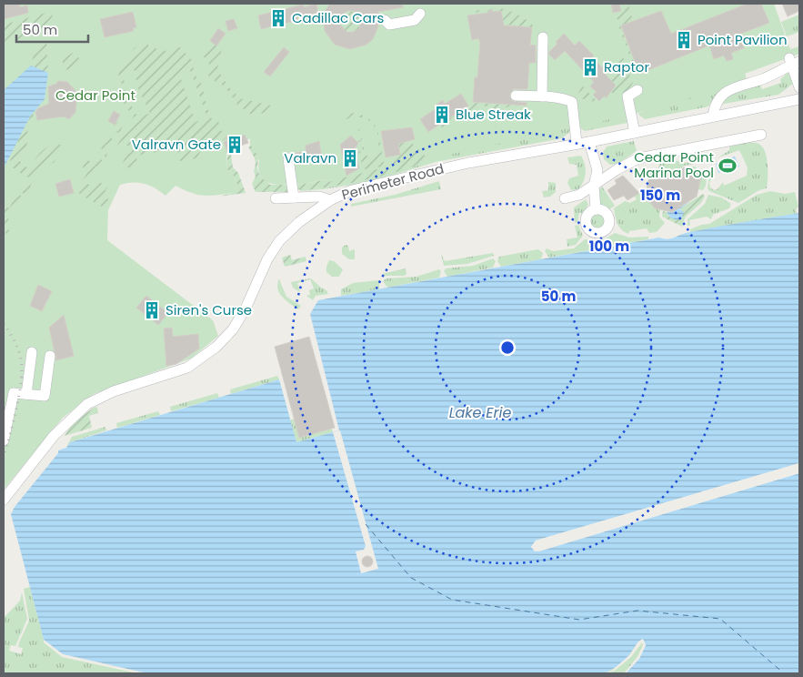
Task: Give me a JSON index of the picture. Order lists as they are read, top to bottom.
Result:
{
  "streets": {
    "street": ["Perimeter Road"]
  },
  "water": ["Lake Erie"],
  "parks": ["Cedar Point"],
  "places": {
    "building": [
      "Cadillac Cars",
      "Point Pavilion",
      "Raptor",
      "Blue Streak",
      "Valravn Gate",
      "Valravn",
      "Siren's Curse"
    ],
    "sports": ["Cedar Point Marina Pool"]
  },
  "scale_bar": "50 m",
  "rings": ["150 m", "100 m", "50 m"]
}
